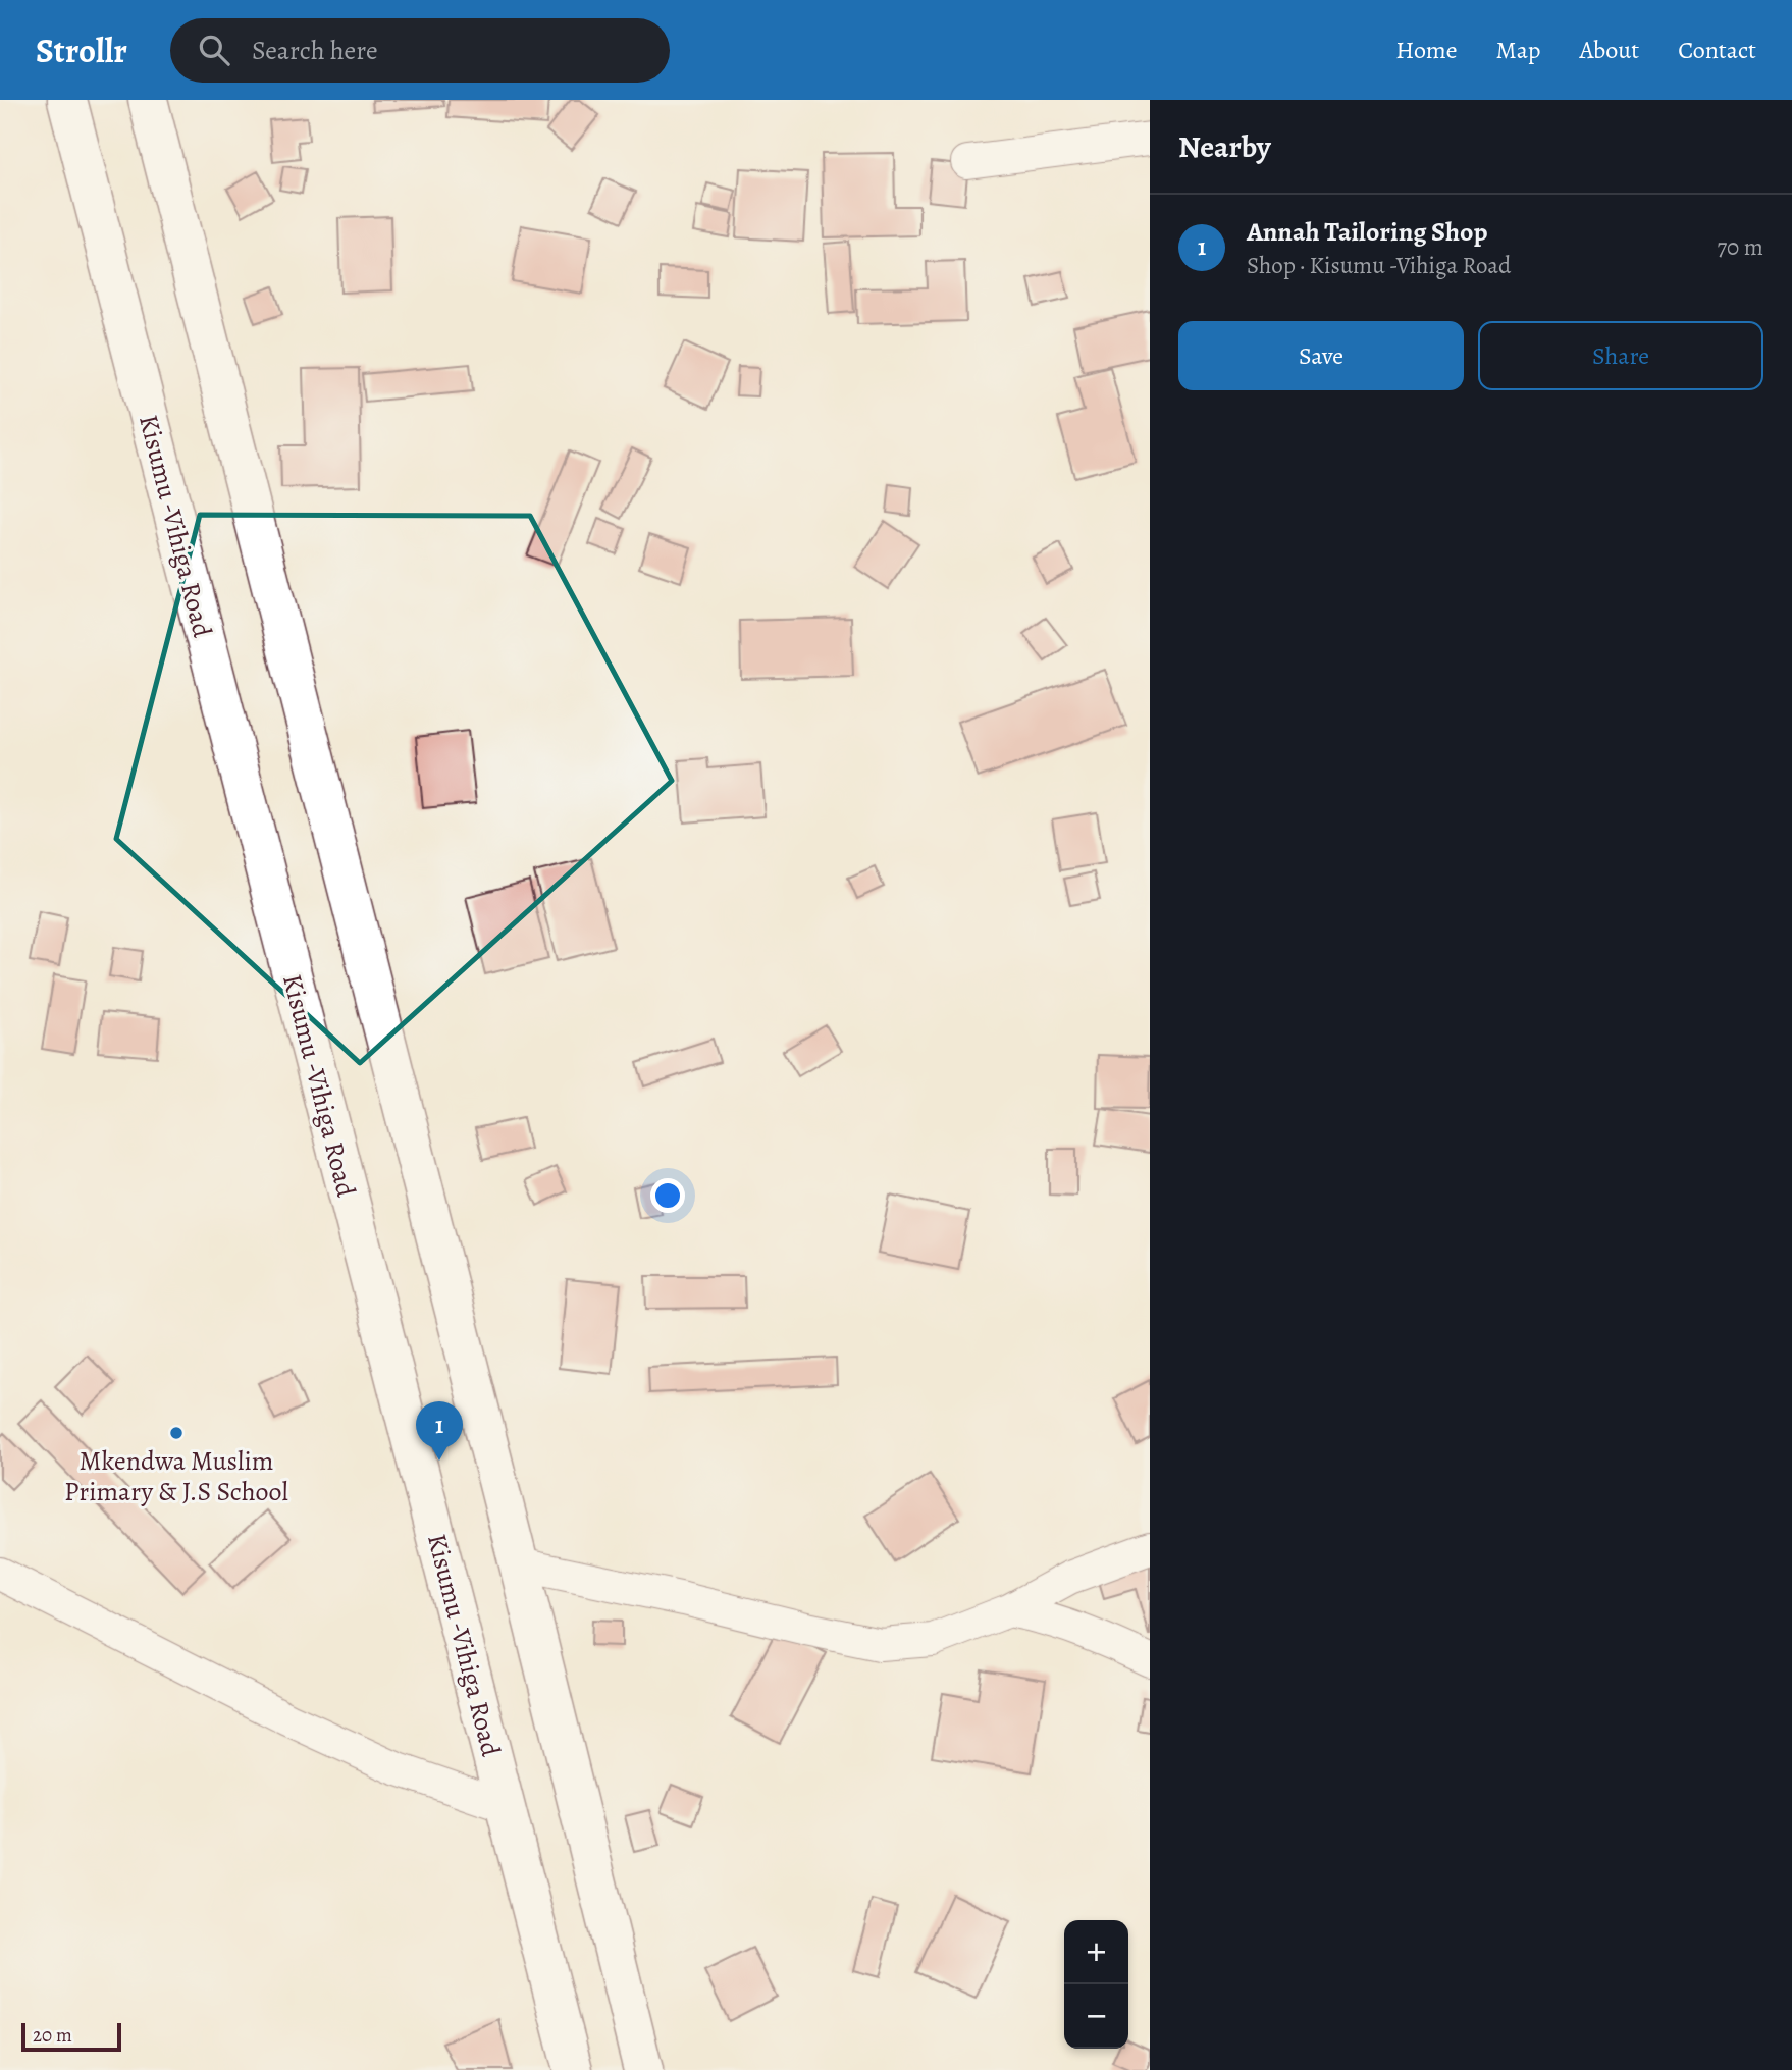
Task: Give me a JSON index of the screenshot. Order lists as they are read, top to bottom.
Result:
{
  "streets": {
    "highway": ["Kisumu -Vihiga Road"]
  },
  "places": ["Mkendwa Muslim Primary & J.S School"],
  "scale_bar": "20 m",
  "page": {
    "header": "Strollr",
    "search": "Search here",
    "nav": [
      "Home",
      "Map",
      "About",
      "Contact"
    ],
    "heading": "Nearby",
    "list": [
      {
        "mark": "1",
        "name": "Annah Tailoring Shop",
        "note": "Shop · Kisumu -Vihiga Road",
        "value": "70 m"
      }
    ],
    "buttons": ["Save", "Share"],
    "pins": "1",
    "map_buttons": ["+", "−"],
    "scale": "20 m"
  }
}
